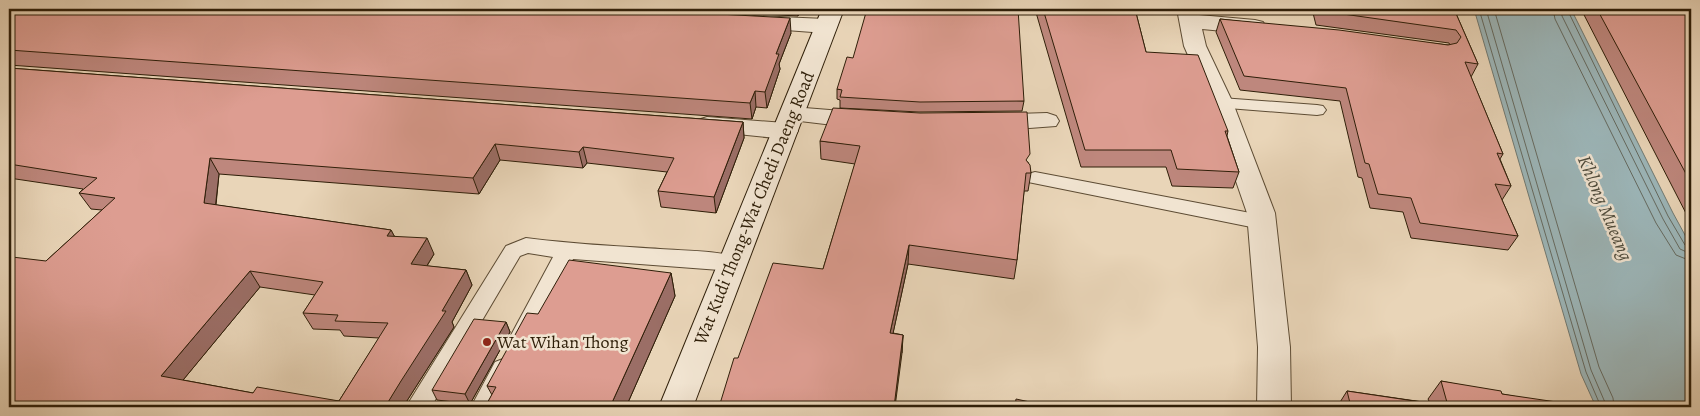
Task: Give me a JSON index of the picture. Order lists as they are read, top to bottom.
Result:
{
  "streets": {
    "street": ["Wat Kudi Thong-Wat Chedi Daeng Road"]
  },
  "water": ["Khlong Mueang"],
  "places": ["Wat Wihan Thong"]
}
